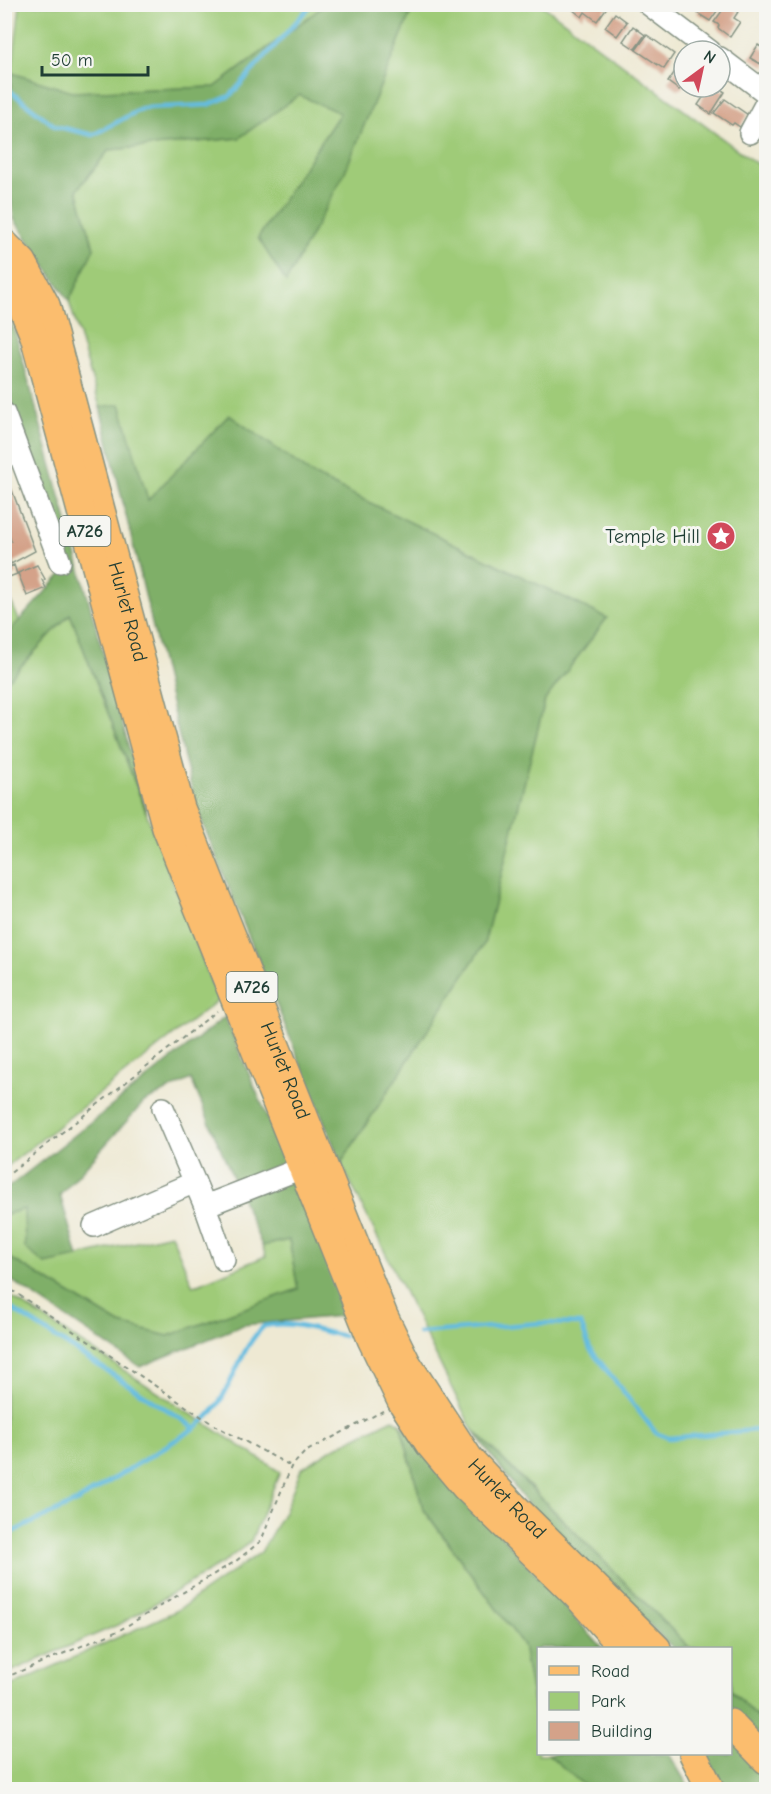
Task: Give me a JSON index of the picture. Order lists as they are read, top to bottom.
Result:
{
  "streets": {
    "main road": ["A726", "Hurlet Road"]
  },
  "places": {
    "place": ["Temple Hill"]
  },
  "legend": ["Road", "Park", "Building"],
  "scale_bar": "50 m",
  "north": "top right"
}
